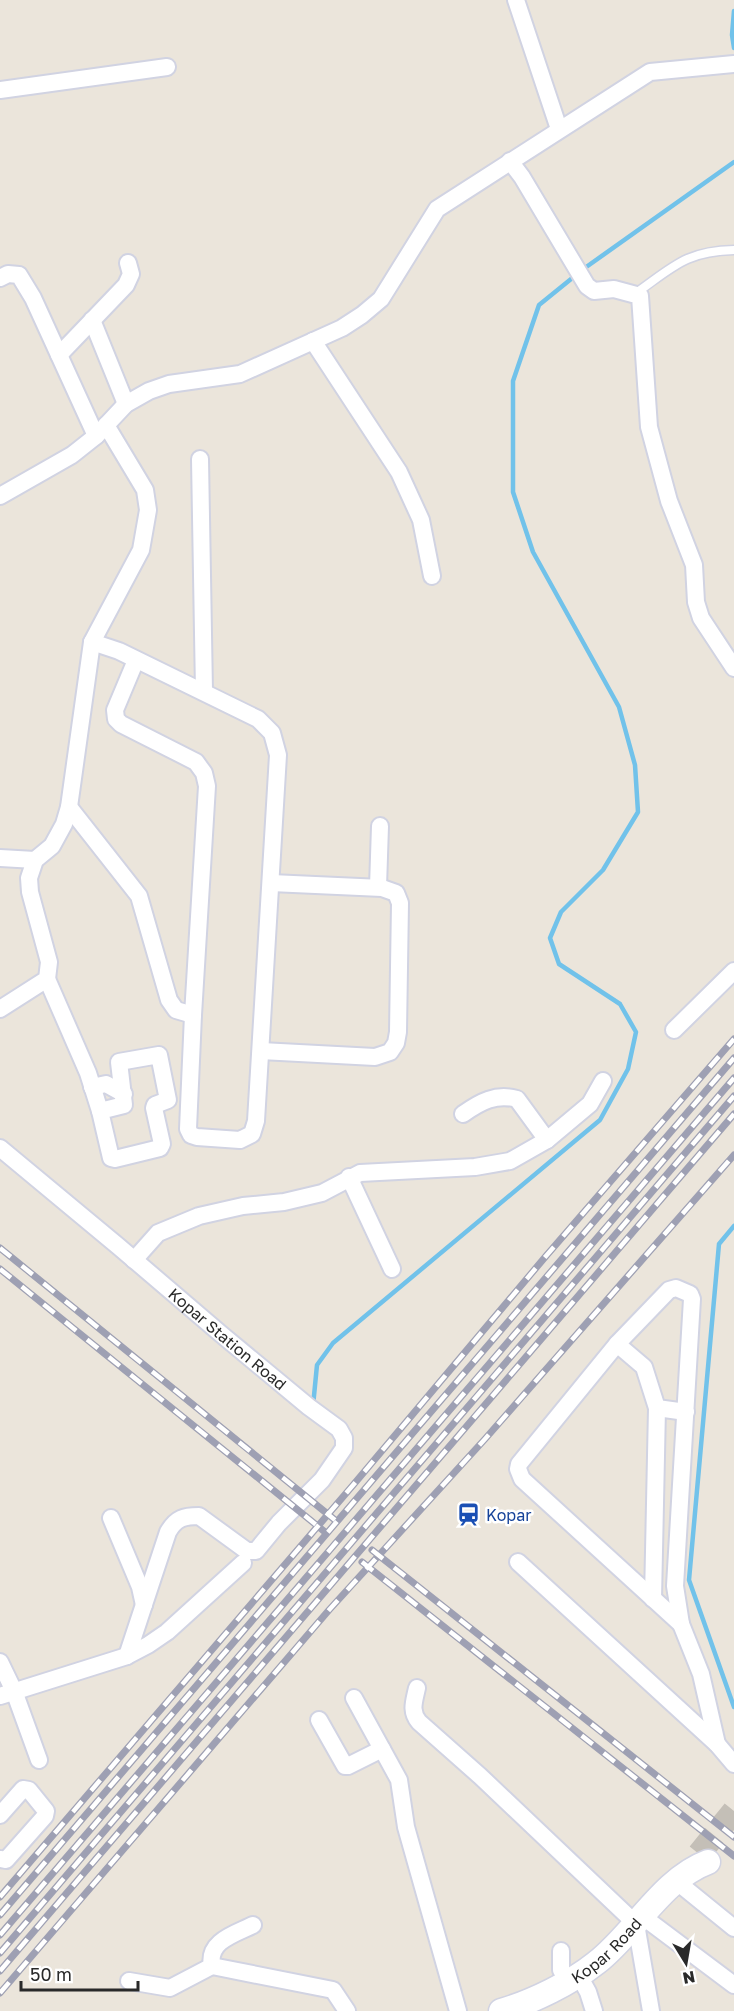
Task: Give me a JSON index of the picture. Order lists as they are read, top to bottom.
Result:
{
  "streets": {
    "street": ["Kopar Station Road", "Kopar Road"]
  },
  "places": {
    "station": ["Kopar"]
  },
  "scale_bar": "50 m",
  "north": "bottom"
}
